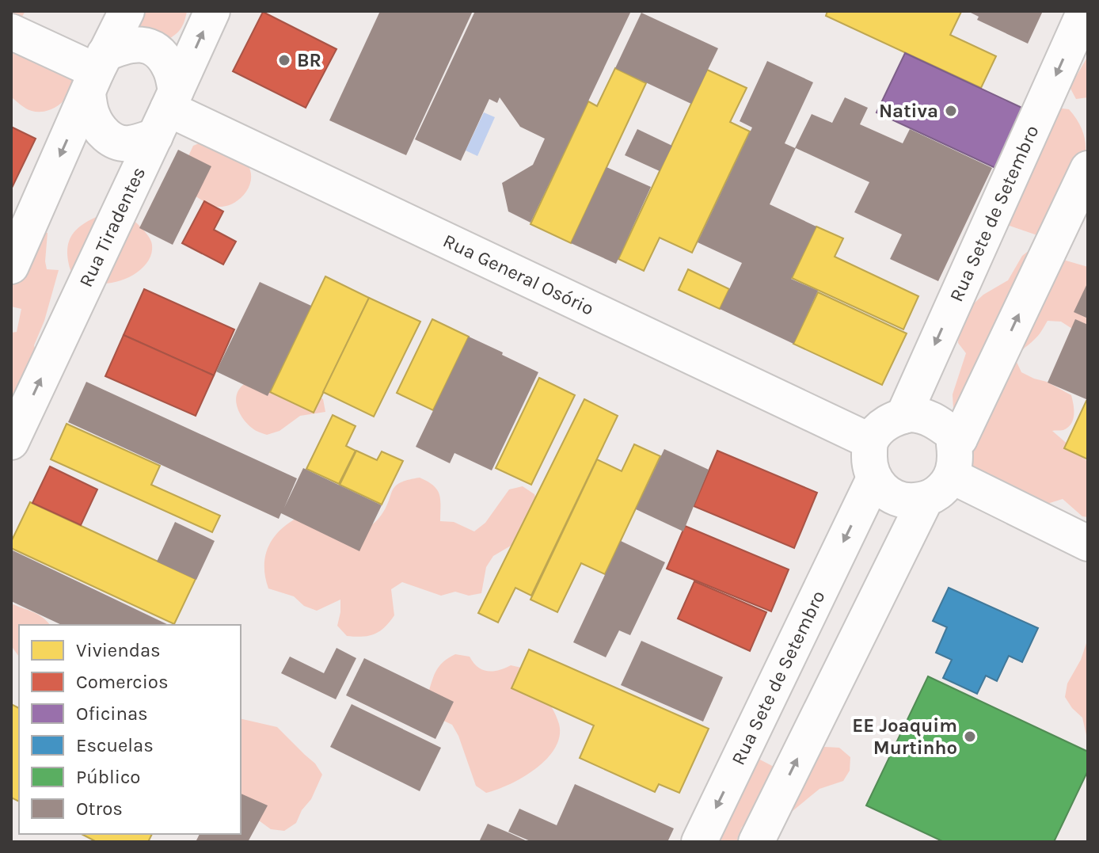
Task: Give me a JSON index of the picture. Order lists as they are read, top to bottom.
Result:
{
  "streets": {
    "main road": ["Rua Sete de Setembro", "Rua Tiradentes", "Rua General Osório"]
  },
  "crossings": [
    ["Rua Sete de Setembro", "Rua General Osório"],
    ["Rua Tiradentes", "Rua General Osório"]
  ],
  "places": ["BR", "Nativa", "EE Joaquim Murtinho"],
  "legend": [
    "Viviendas",
    "Comercios",
    "Oficinas",
    "Escuelas",
    "Público",
    "Otros"
  ]
}
